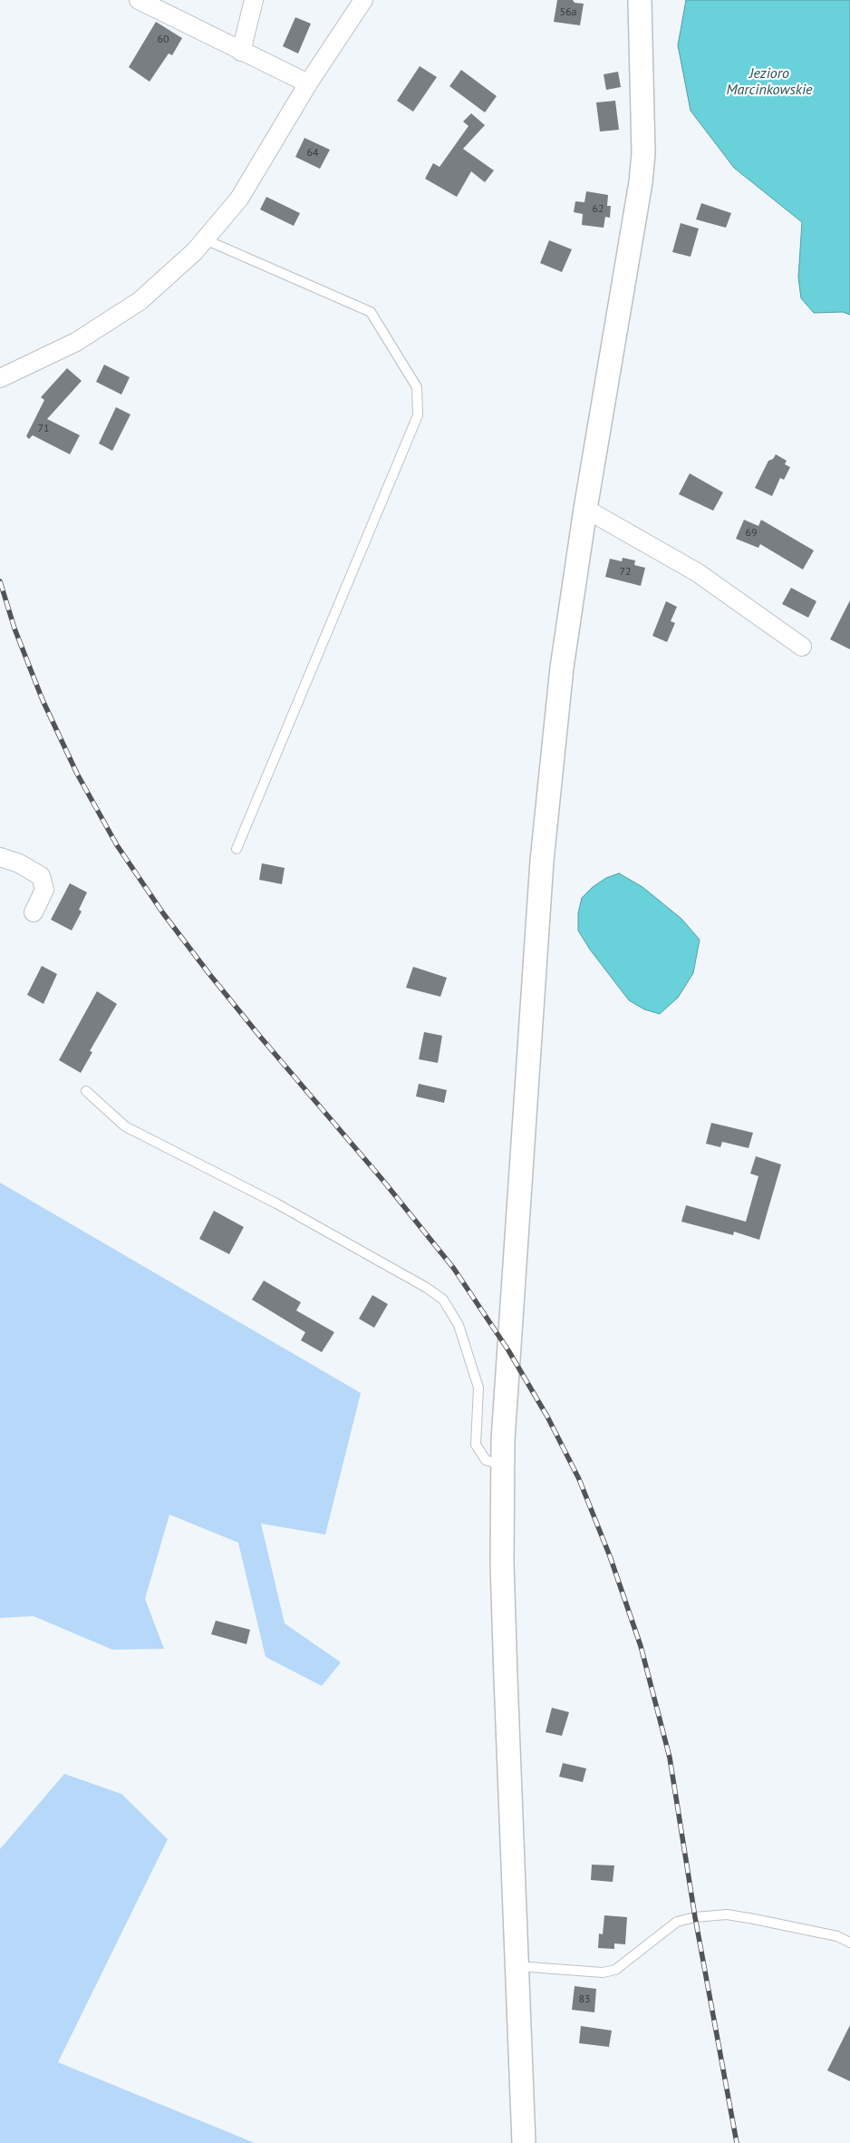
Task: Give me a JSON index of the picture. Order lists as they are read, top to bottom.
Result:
{
  "water": ["Jezioro Marcinkowskie"],
  "house_numbers": [
    "56a",
    "60",
    "64",
    "62",
    "71",
    "69",
    "72",
    "83"
  ]
}
